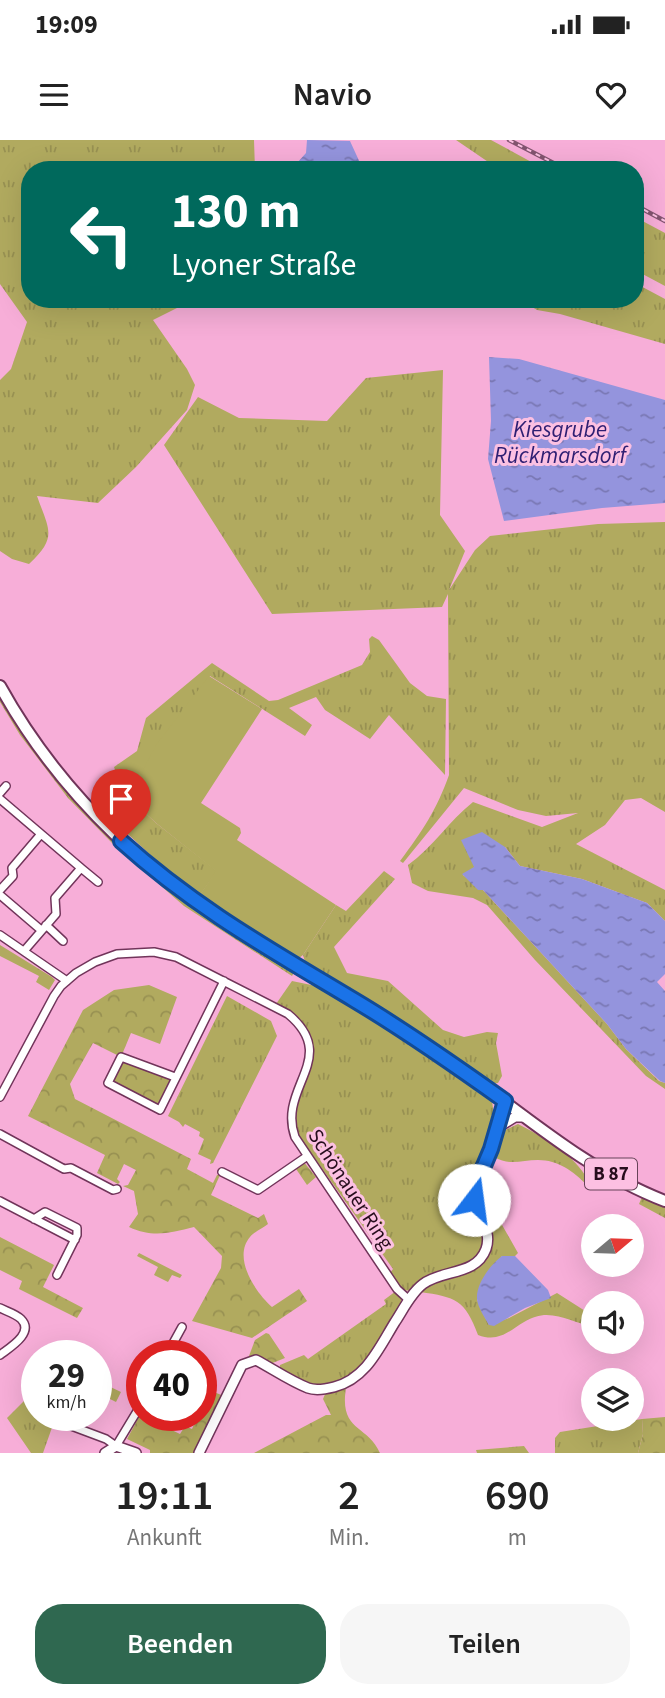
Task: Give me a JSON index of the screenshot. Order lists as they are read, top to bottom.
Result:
{
  "streets": {
    "main road": ["B 87"],
    "street": ["Schönauer Ring"]
  },
  "water": ["Kiesgrube Rückmarsdorf"],
  "north": "right",
  "page": {
    "status": "19:09",
    "header": "Navio",
    "turn": ["130 m", "Lyoner Straße"],
    "speed": "29 km/h",
    "limit": "40",
    "eta": [
      "19:11",
      "Ankunft",
      "2",
      "Min.",
      "690",
      "m"
    ],
    "buttons": ["Beenden", "Teilen"]
  }
}
